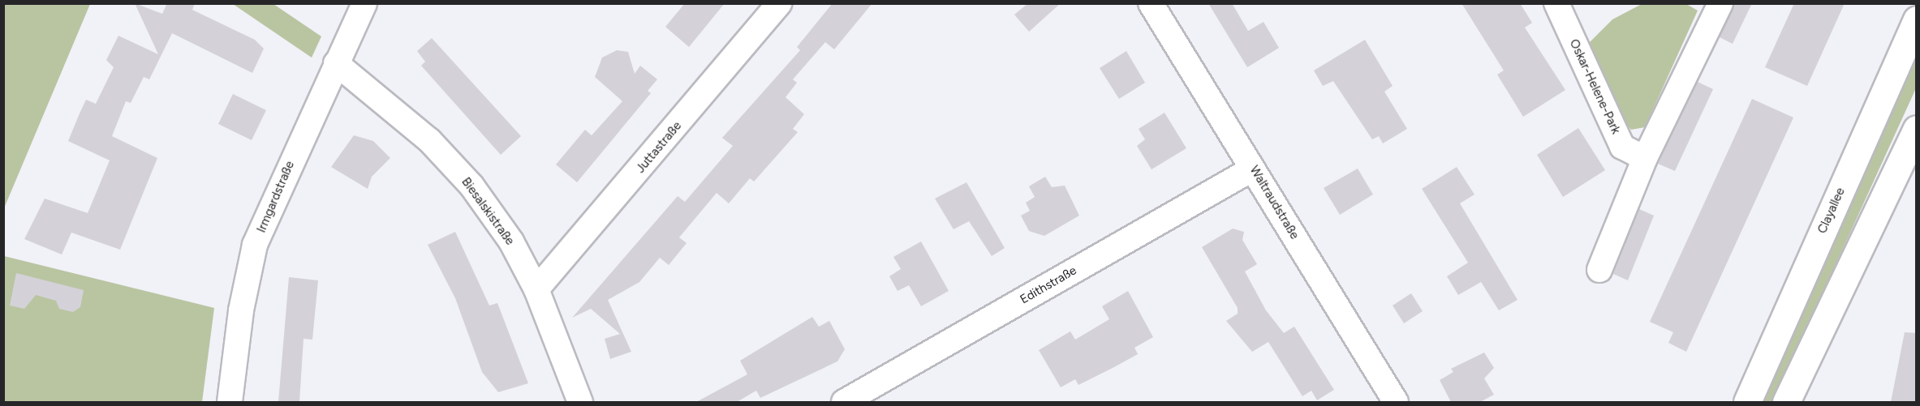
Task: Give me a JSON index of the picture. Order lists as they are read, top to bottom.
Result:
{
  "streets": {
    "main road": ["Clayallee"],
    "street": [
      "Oskar-Helene-Park",
      "Juttastraße",
      "Irmgardstraße",
      "Waltraudstraße",
      "Biesalskistraße",
      "Edithstraße"
    ]
  },
  "crossings": [
    ["Juttastraße", "Biesalskistraße"],
    ["Irmgardstraße", "Biesalskistraße"],
    ["Waltraudstraße", "Edithstraße"]
  ]
}
